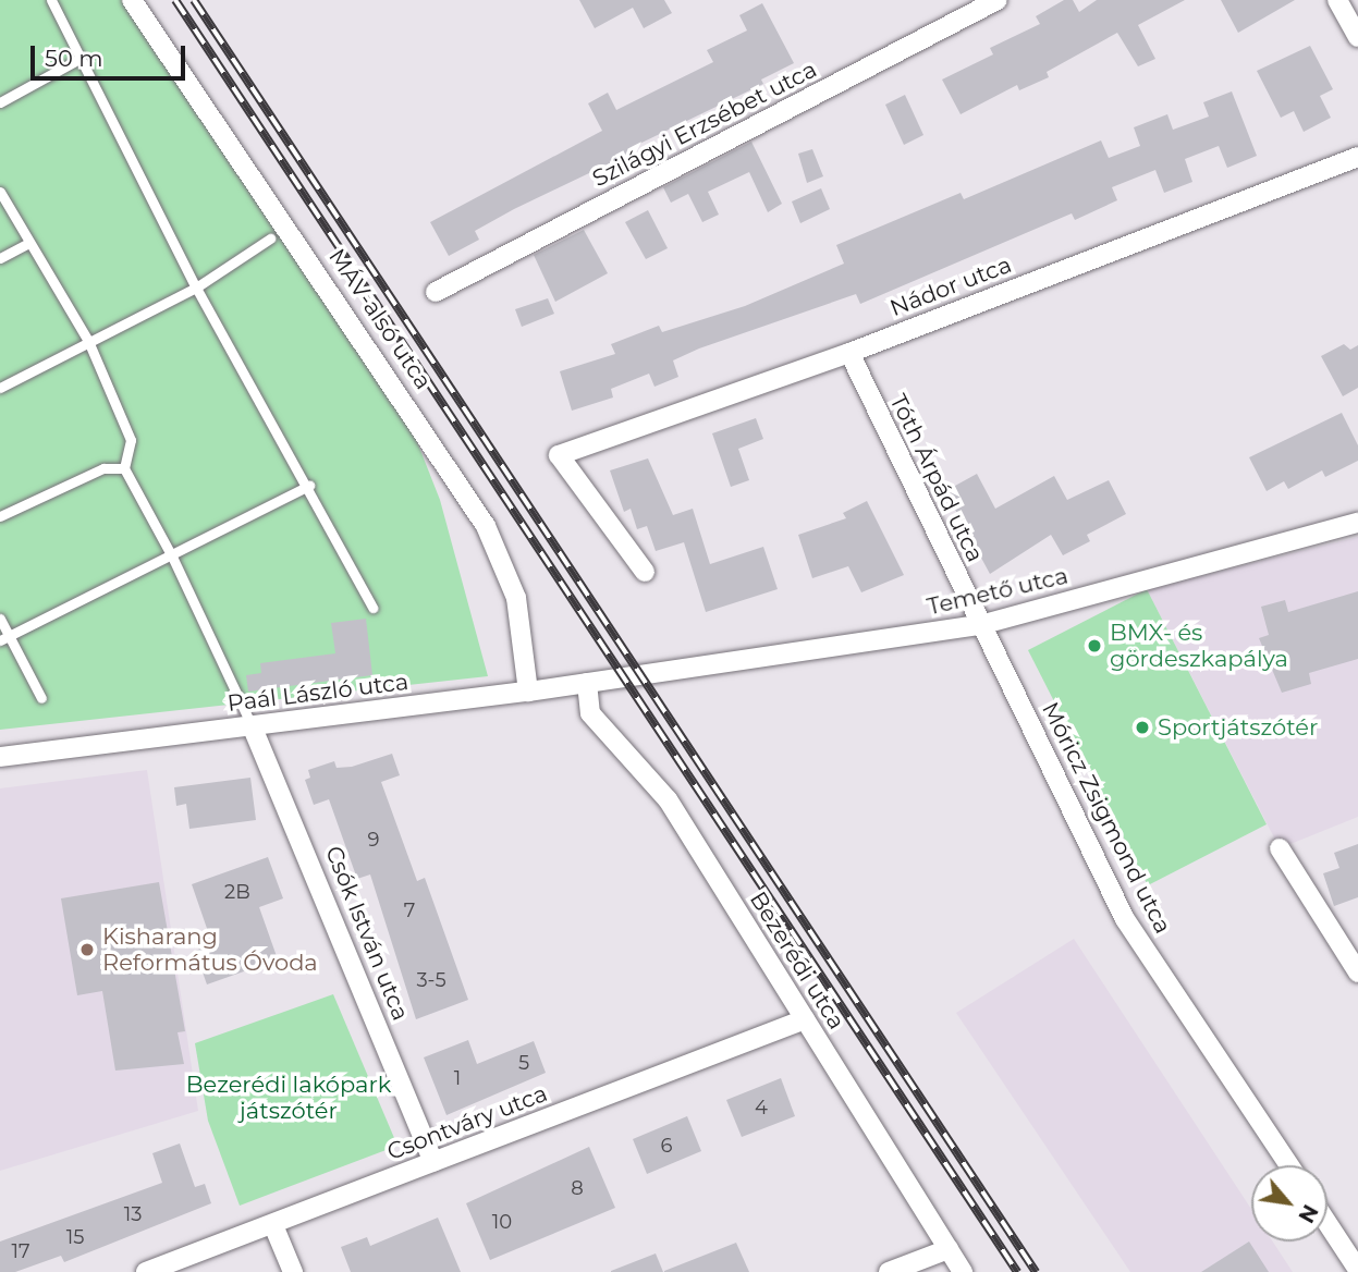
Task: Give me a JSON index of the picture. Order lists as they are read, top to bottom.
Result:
{
  "streets": {
    "street": [
      "Szilágyi Erzsébet utca",
      "Nádor utca",
      "MÁV-alsó utca",
      "Tóth Árpád utca",
      "Temető utca",
      "Paál László utca",
      "Móricz Zsigmond utca",
      "Csók István utca",
      "Bezerédi utca",
      "Csontváry utca"
    ]
  },
  "crossings": [
    ["Nádor utca", "Tóth Árpád utca"],
    ["MÁV-alsó utca", "Paál László utca"],
    ["Tóth Árpád utca", "Temető utca"],
    ["Tóth Árpád utca", "Móricz Zsigmond utca"],
    ["Temető utca", "Paál László utca"],
    ["Temető utca", "Móricz Zsigmond utca"],
    ["Paál László utca", "Csók István utca"],
    ["Paál László utca", "Bezerédi utca"],
    ["Csók István utca", "Csontváry utca"],
    ["Bezerédi utca", "Csontváry utca"]
  ],
  "parks": ["Bezerédi lakópark játszótér"],
  "places": ["BMX- és gördeszkapálya", "Sportjátszótér", "Kisharang Református Óvoda"],
  "house_numbers": [
    "9",
    "2B",
    "7",
    "3-5",
    "5",
    "1",
    "4",
    "6",
    "8",
    "13",
    "10",
    "15",
    "17"
  ],
  "scale_bar": "50 m",
  "north": "bottom right"
}
